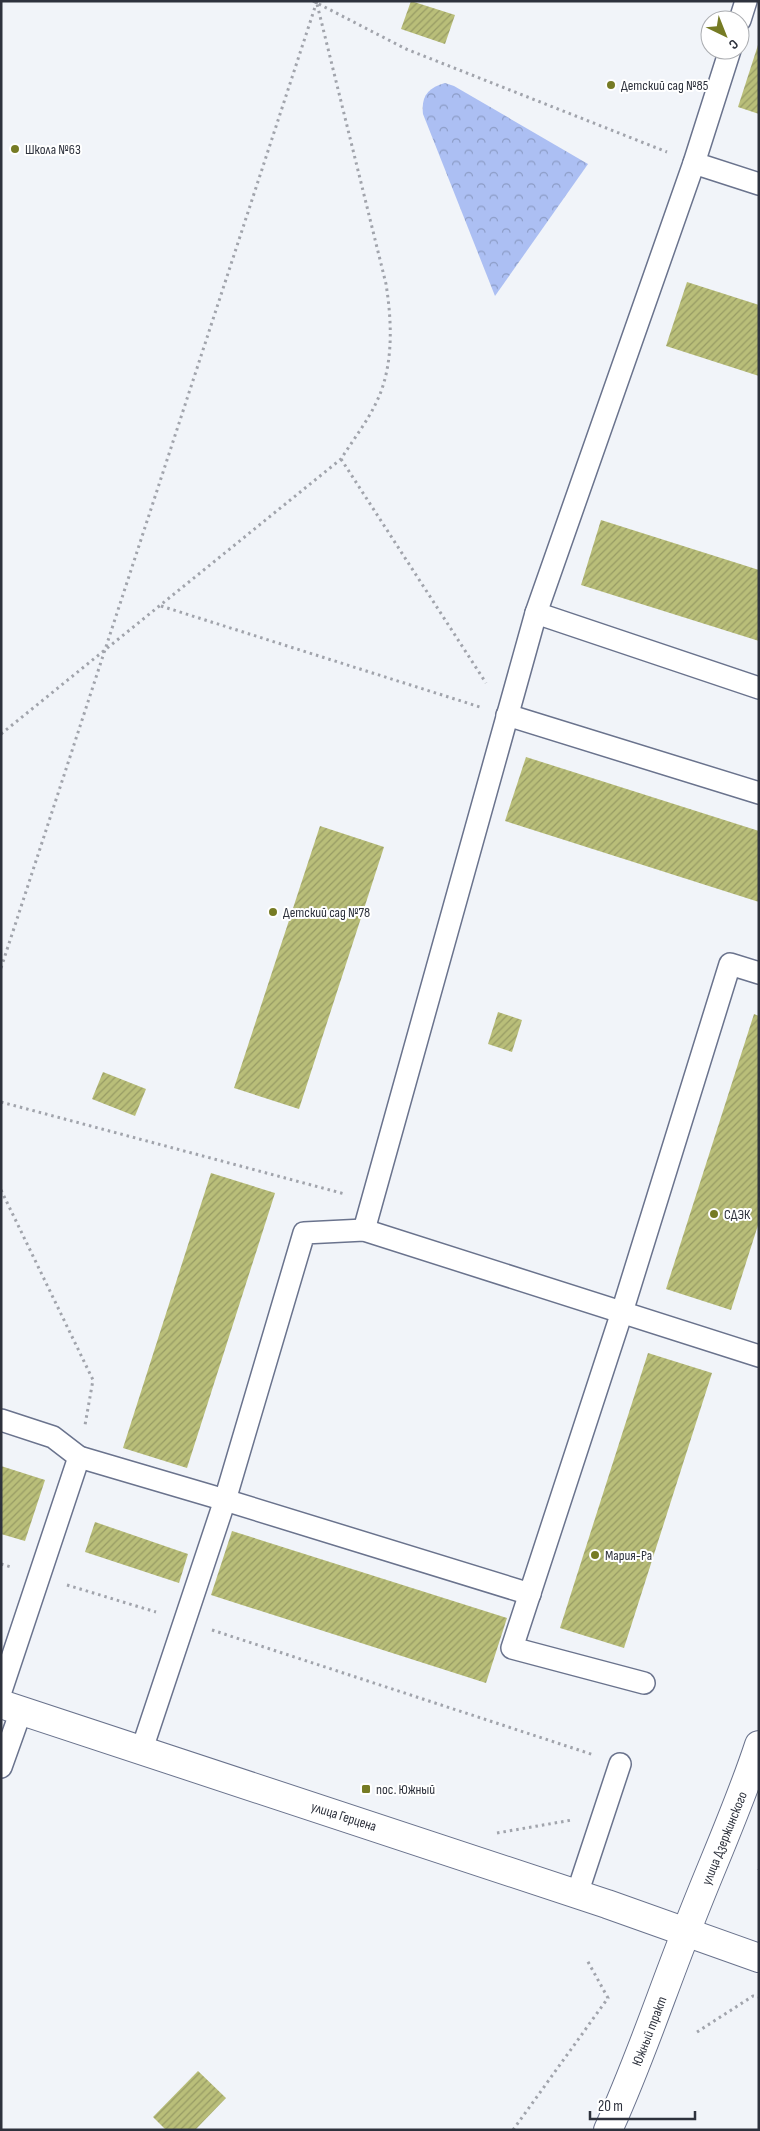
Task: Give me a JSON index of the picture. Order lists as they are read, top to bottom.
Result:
{
  "streets": {
    "street": ["улица Герцена", "улица Дзержинского", "Южный тракт"]
  },
  "crossings": [
    ["улица Герцена", "улица Дзержинского"],
    ["улица Герцена", "Южный тракт"],
    ["улица Дзержинского", "Южный тракт"]
  ],
  "places": {
    "other": [
      "Детский сад №85",
      "Школа №63",
      "Детский сад №78",
      "СДЭК",
      "Мария-Ра"
    ],
    "transit": ["пос. Южный"]
  },
  "scale_bar": "20 m",
  "north": "bottom right"
}
